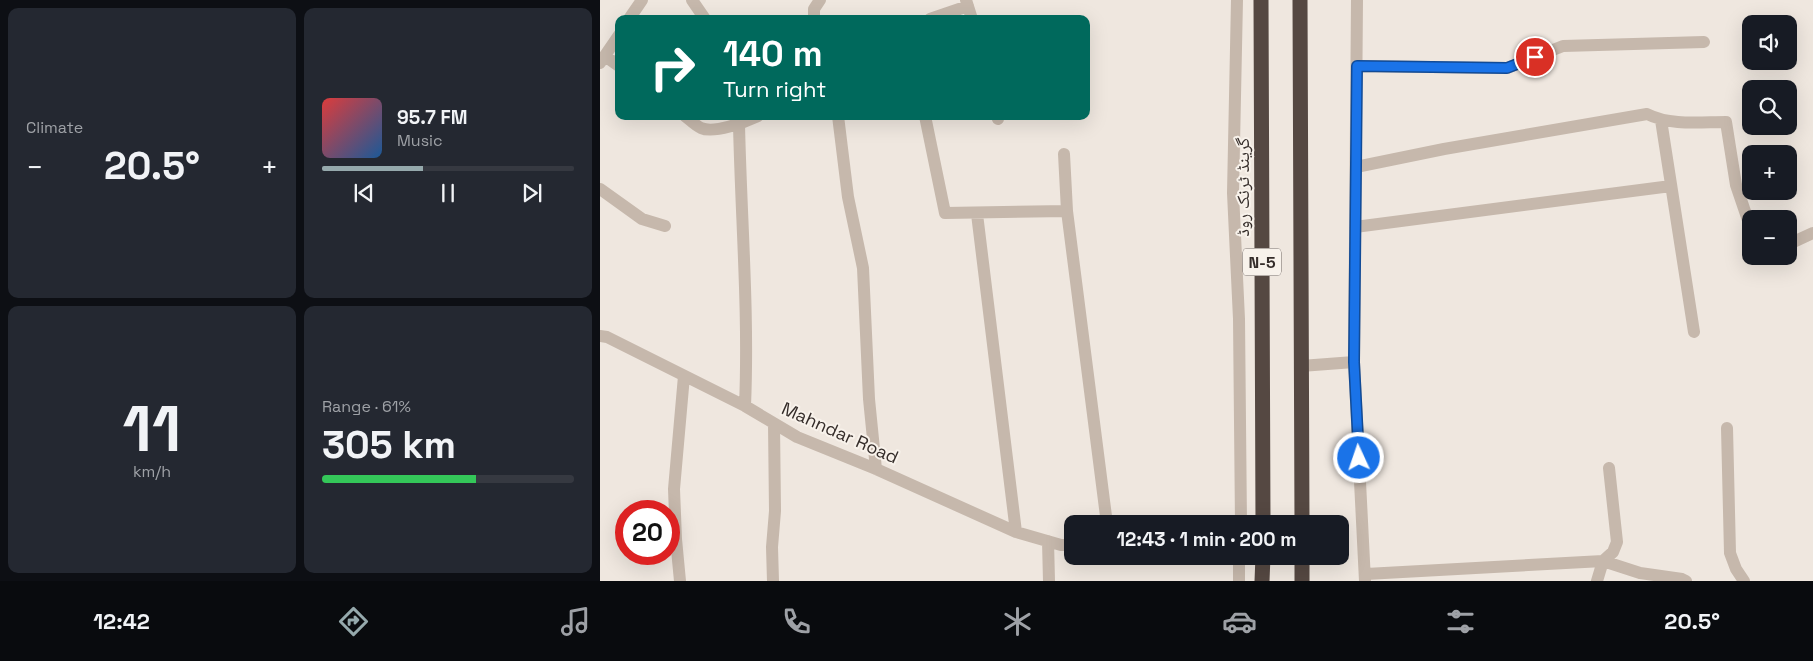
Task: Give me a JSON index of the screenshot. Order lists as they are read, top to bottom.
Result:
{
  "streets": {
    "highway": ["گرینڈ ٹرنک روڈ", "N-5"],
    "street": ["Mahndar Road"]
  },
  "page": {
    "tile": [
      "Climate",
      ["11", "km/h"],
      ["Range · 61%", "305 km"]
    ],
    "map_buttons": ["+", "−"],
    "turn": ["140 m", "Turn right"],
    "song": ["95.7 FM", "Music"],
    "heat": ["−", "20.5°", "+"],
    "limit": "20",
    "trip": "12:43 · 1 min · 200 m",
    "tabs": ["12:42", "20.5°"]
  }
}
